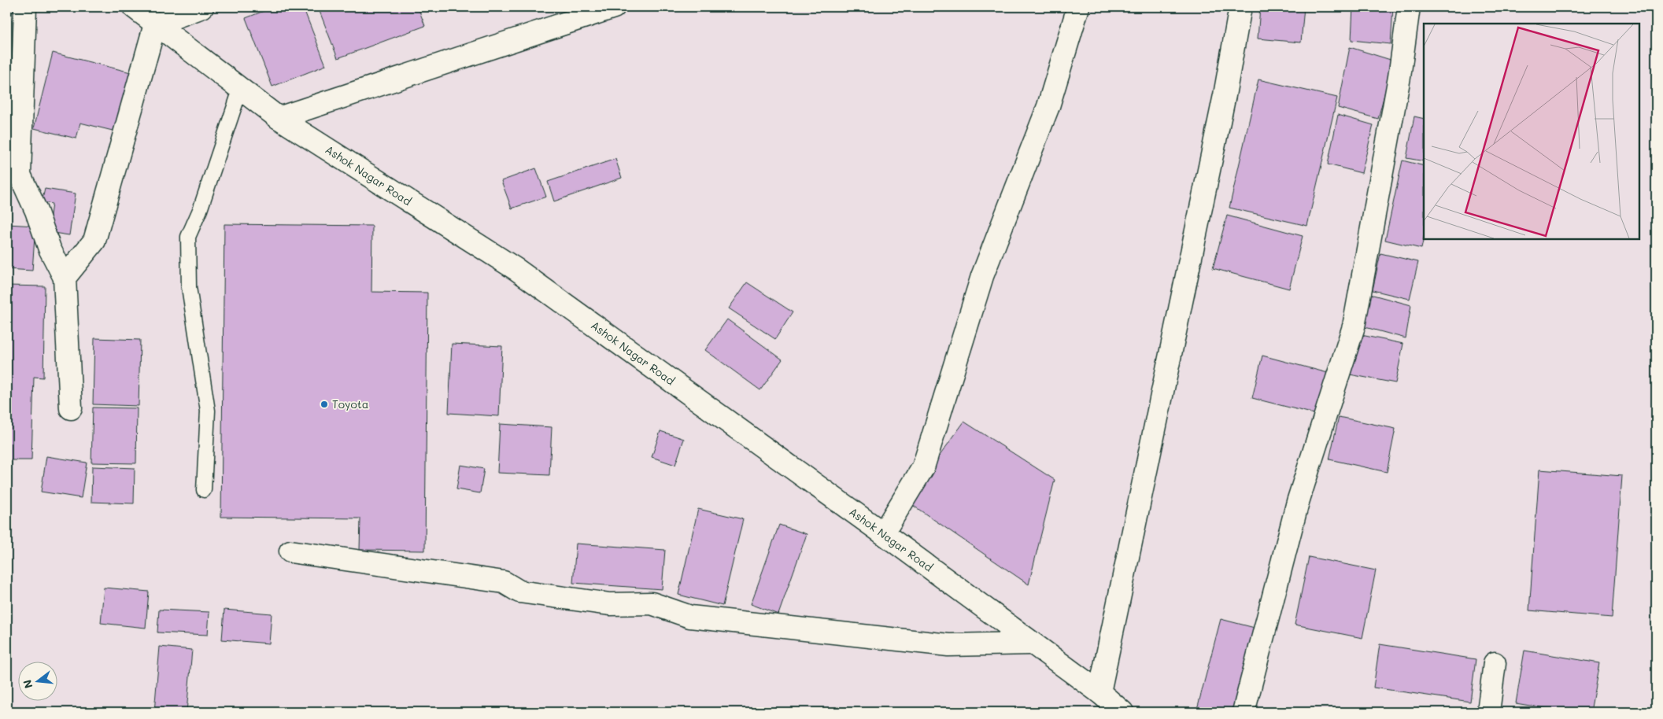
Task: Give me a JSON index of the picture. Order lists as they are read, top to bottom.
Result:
{
  "streets": {
    "street": ["Ashok Nagar Road"]
  },
  "places": ["Toyota"],
  "north": "left"
}
